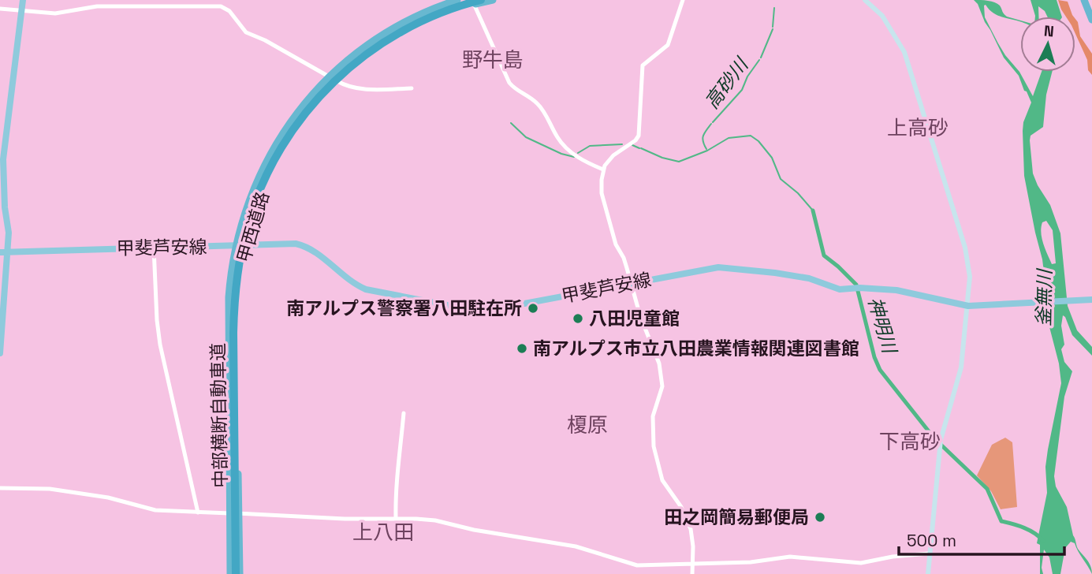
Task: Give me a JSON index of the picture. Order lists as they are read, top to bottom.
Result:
{
  "streets": {
    "highway": ["甲西道路", "中部横断自動車道"],
    "main road": ["甲斐芦安線"]
  },
  "crossings": [
    ["甲西道路", "甲斐芦安線"],
    ["甲西道路", "中部横断自動車道"]
  ],
  "districts": [
    "野牛島",
    "上高砂",
    "榎原",
    "下高砂",
    "上八田"
  ],
  "water": ["高砂川", "釜無川", "神明川"],
  "places": [
    "南アルプス警察署八田駐在所",
    "八田児童館",
    "南アルプス市立八田農業情報関連図書館",
    "田之岡簡易郵便局"
  ],
  "scale_bar": "500 m",
  "north": "top"
}
